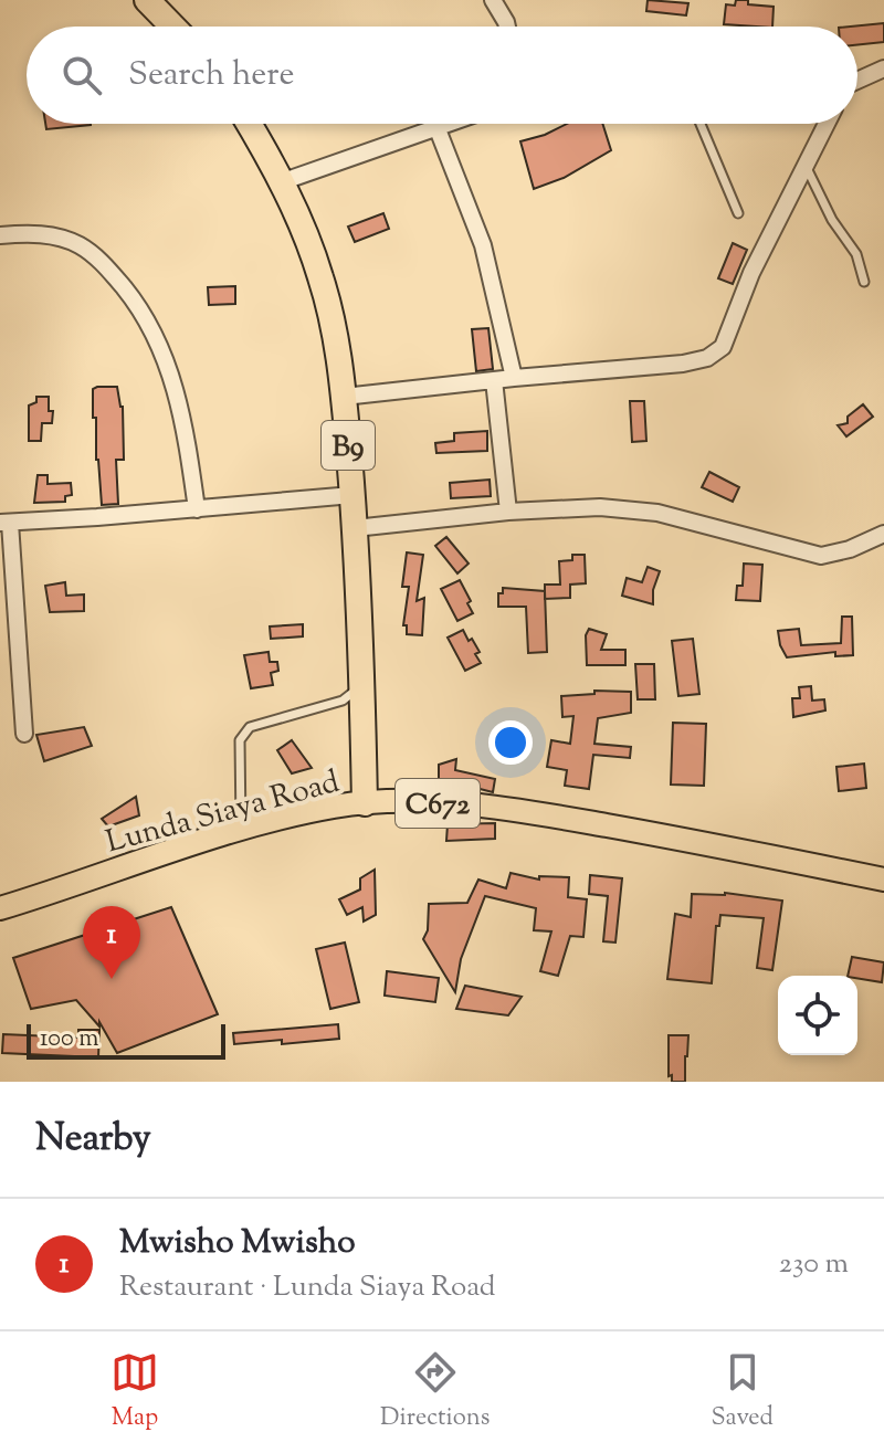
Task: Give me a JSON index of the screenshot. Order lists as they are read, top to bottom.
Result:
{
  "streets": {
    "highway": ["B9"],
    "main road": ["C672", "Lunda Siaya Road"]
  },
  "crossings": [
    ["B9", "Lunda Siaya Road"]
  ],
  "scale_bar": "100 m",
  "page": {
    "search": "Search here",
    "pins": "1",
    "scale": "100 m",
    "heading": "Nearby",
    "list": [
      {
        "mark": "1",
        "name": "Mwisho Mwisho",
        "note": "Restaurant · Lunda Siaya Road",
        "value": "230 m"
      }
    ],
    "nav": ["Map", "Directions", "Saved"]
  }
}
